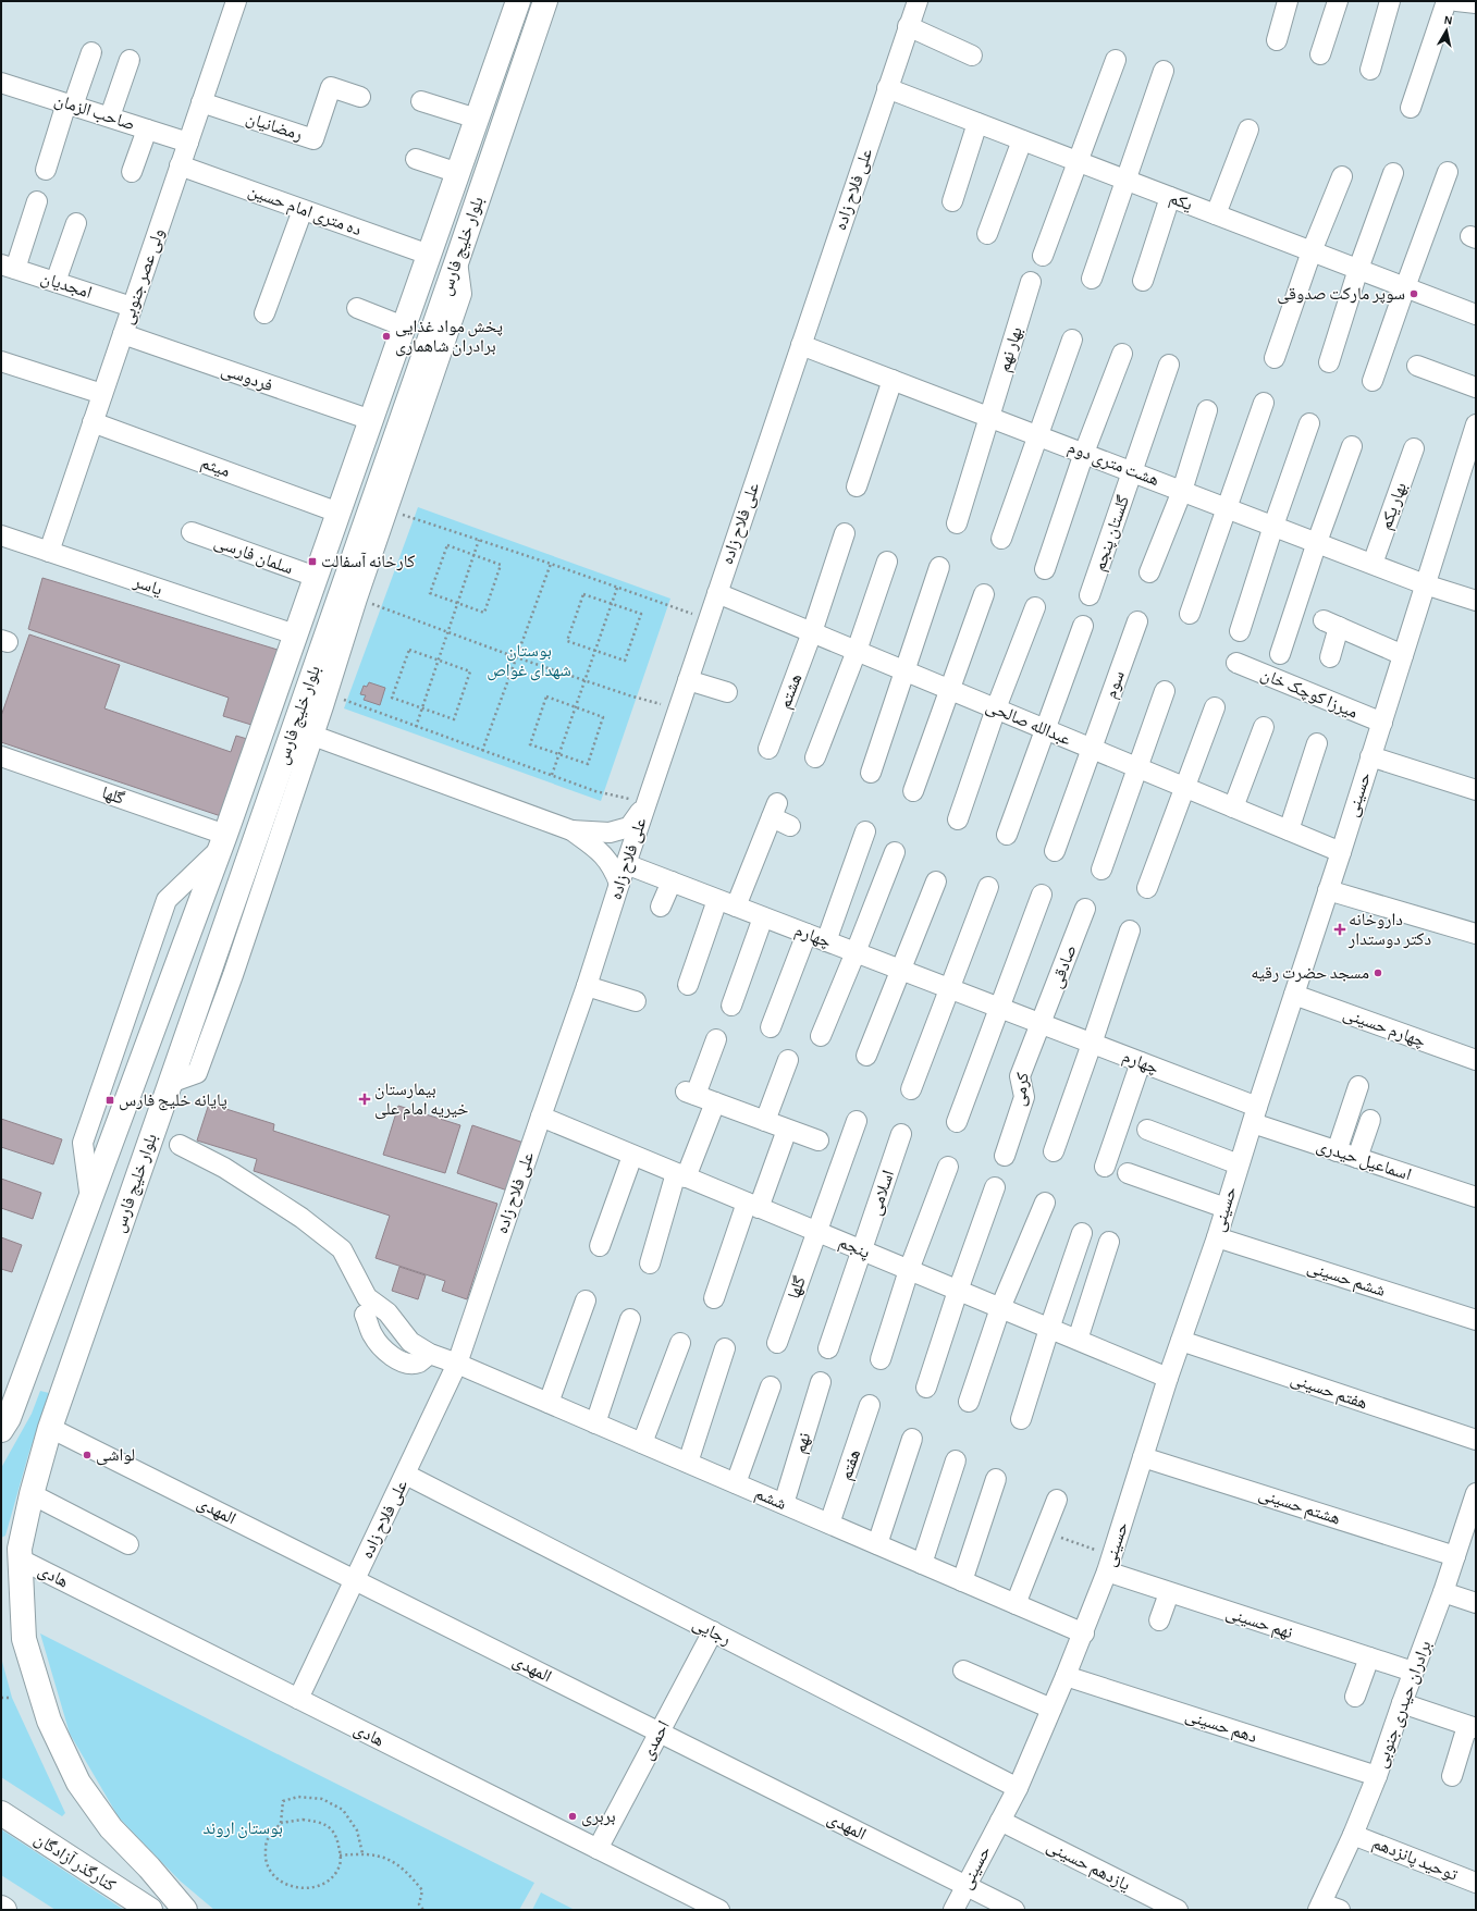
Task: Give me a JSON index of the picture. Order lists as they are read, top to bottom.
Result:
{
  "streets": {
    "main road": ["بلوار خلیج فارس", "کنارگذر آزادگان"],
    "street": [
      "صاحب الزمان",
      "رمضانیان",
      "علی فلاح زاده",
      "یکم",
      "ده متری امام حسین",
      "ولی عصر جنوبی",
      "امجدیان",
      "بهار نهم",
      "فردوسی",
      "هشت متری دوم",
      "میثم",
      "بهار یکم",
      "گلستان پنجم",
      "سلمان فارسی",
      "یاسر",
      "سوم",
      "هشتم",
      "میرزا کوچک خان",
      "عبدالله صالحی",
      "حسینی",
      "گلها",
      "چهارم",
      "صادقی",
      "چهارم حسینی",
      "کرمی",
      "اسماعیل حیدری",
      "اسلامی",
      "پنجم",
      "ششم حسینی",
      "هفتم حسینی",
      "نهم",
      "هفتم",
      "ششم",
      "هشتم حسینی",
      "المهدی",
      "هادی",
      "نهم حسینی",
      "رجایی",
      "برادران حیدری جنوبی",
      "دهم حسینی",
      "احمدی",
      "توحید پانزدهم",
      "یازدهم حسینی"
    ]
  },
  "crossings": [
    ["صاحب الزمان", "ولی عصر جنوبی"],
    ["رمضانیان", "ولی عصر جنوبی"],
    ["علی فلاح زاده", "یکم"],
    ["علی فلاح زاده", "هشت متری دوم"],
    ["علی فلاح زاده", "عبدالله صالحی"],
    ["علی فلاح زاده", "چهارم"],
    ["علی فلاح زاده", "پنجم"],
    ["علی فلاح زاده", "ششم"],
    ["علی فلاح زاده", "المهدی"],
    ["علی فلاح زاده", "هادی"],
    ["علی فلاح زاده", "رجایی"],
    ["ده متری امام حسین", "بلوار خلیج فارس"],
    ["ده متری امام حسین", "ولی عصر جنوبی"],
    ["بلوار خلیج فارس", "فردوسی"],
    ["بلوار خلیج فارس", "میثم"],
    ["بلوار خلیج فارس", "سلمان فارسی"],
    ["بلوار خلیج فارس", "یاسر"],
    ["بلوار خلیج فارس", "گلها"],
    ["بلوار خلیج فارس", "المهدی"],
    ["بلوار خلیج فارس", "هادی"],
    ["ولی عصر جنوبی", "امجدیان"],
    ["ولی عصر جنوبی", "فردوسی"],
    ["ولی عصر جنوبی", "میثم"],
    ["ولی عصر جنوبی", "یاسر"],
    ["بهار نهم", "هشت متری دوم"],
    ["هشت متری دوم", "بهار یکم"],
    ["هشت متری دوم", "گلستان پنجم"],
    ["هشت متری دوم", "حسینی"],
    ["سوم", "عبدالله صالحی"],
    ["هشتم", "عبدالله صالحی"],
    ["میرزا کوچک خان", "حسینی"],
    ["عبدالله صالحی", "حسینی"],
    ["حسینی", "چهارم"],
    ["حسینی", "چهارم حسینی"],
    ["حسینی", "اسماعیل حیدری"],
    ["حسینی", "پنجم"],
    ["حسینی", "ششم حسینی"],
    ["حسینی", "هفتم حسینی"],
    ["حسینی", "ششم"],
    ["حسینی", "هشتم حسینی"],
    ["حسینی", "المهدی"],
    ["حسینی", "نهم حسینی"],
    ["حسینی", "رجایی"],
    ["حسینی", "دهم حسینی"],
    ["حسینی", "یازدهم حسینی"],
    ["گلها", "پنجم"],
    ["چهارم", "صادقی"],
    ["چهارم", "کرمی"],
    ["چهارم", "اسماعیل حیدری"],
    ["صادقی", "کرمی"],
    ["اسلامی", "پنجم"],
    ["نهم", "ششم"],
    ["هفتم", "ششم"],
    ["هشتم حسینی", "برادران حیدری جنوبی"],
    ["المهدی", "احمدی"],
    ["هادی", "احمدی"],
    ["نهم حسینی", "برادران حیدری جنوبی"],
    ["رجایی", "احمدی"],
    ["برادران حیدری جنوبی", "دهم حسینی"],
    ["برادران حیدری جنوبی", "توحید پانزدهم"]
  ],
  "parks": ["بوستان شهدای غواص", "بوستان اروند"],
  "places": {
    "other": [
      "سوپر مارکت صدوقی",
      "پخش مواد غذایی برادران شاهماری",
      "مسجد حضرت رقیه",
      "لواشی",
      "بربری"
    ],
    "transit": ["کارخانه آسفالت", "پایانه خلیج فارس"],
    "health": ["داروخانه دکتر دوستدار", "بیمارستان خیریه امام علی"]
  },
  "north": "top"
}
